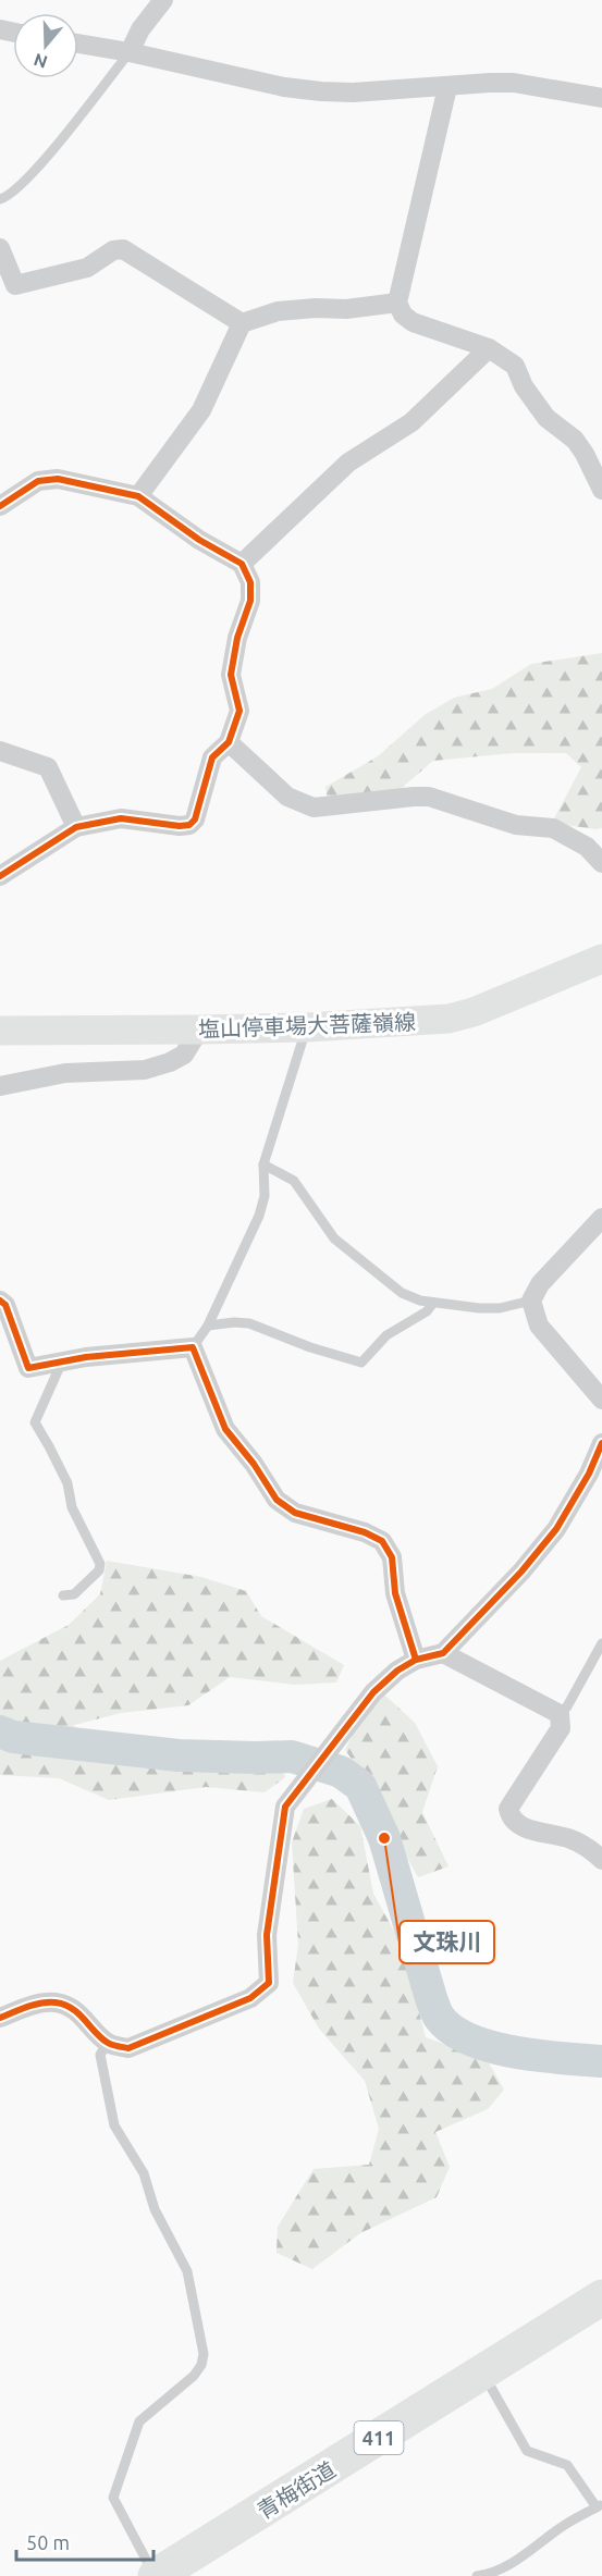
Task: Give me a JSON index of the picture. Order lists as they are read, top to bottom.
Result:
{
  "streets": {
    "highway": ["411", "青梅街道"],
    "main road": ["塩山停車場大菩薩嶺線"]
  },
  "places": ["文珠川"],
  "scale_bar": "50 m",
  "north": "bottom"
}
